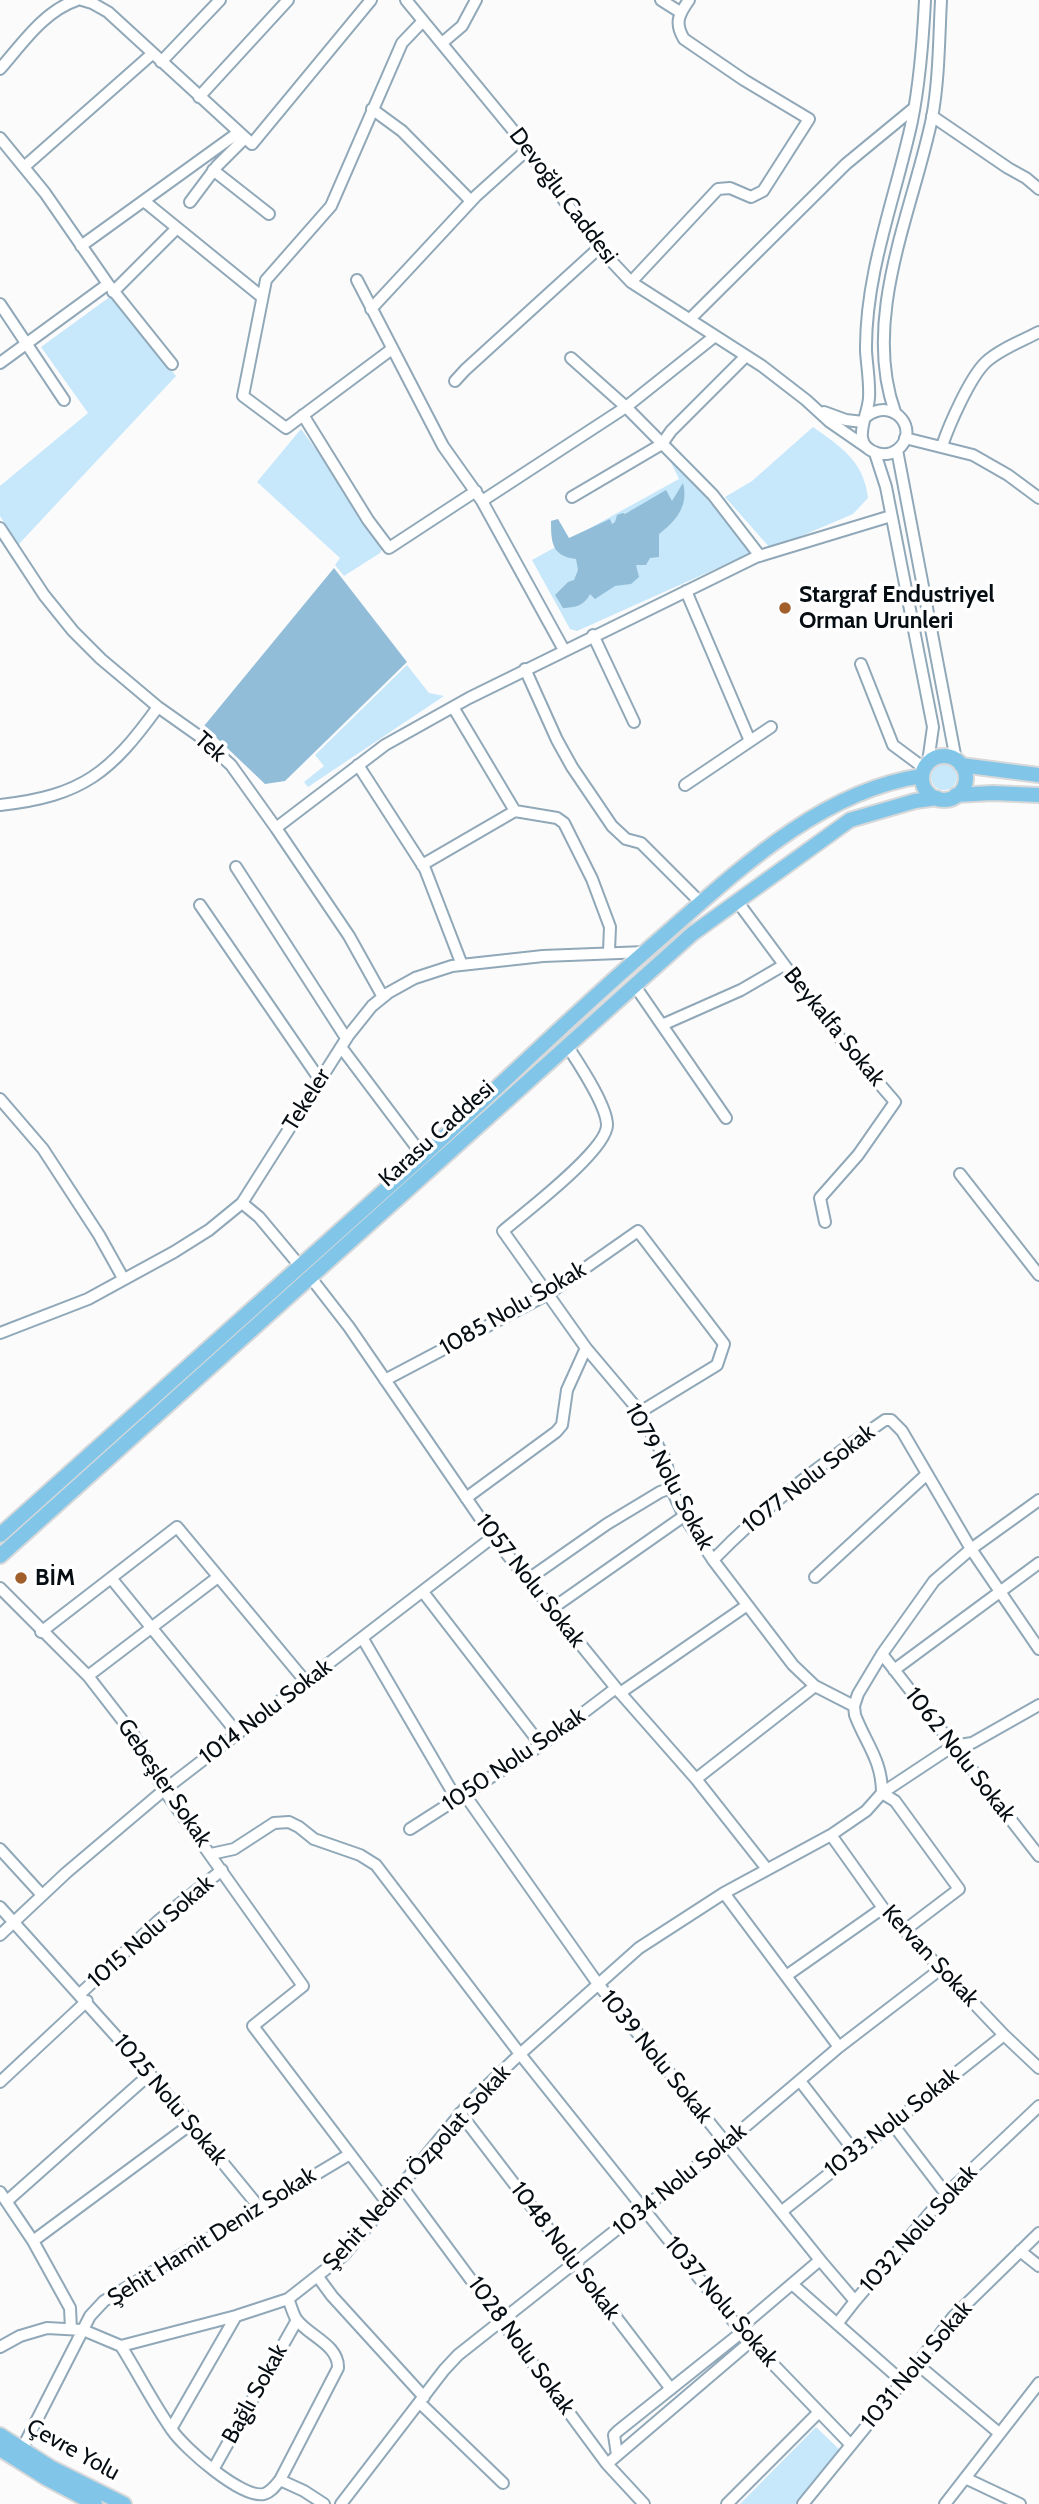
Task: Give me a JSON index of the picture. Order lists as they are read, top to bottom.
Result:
{
  "streets": {
    "main road": ["Karasu Caddesi", "Çevre Yolu"],
    "street": [
      "Devoğlu Caddesi",
      "Tek",
      "Beykalfa Sokak",
      "Tekeler",
      "1085 Nolu Sokak",
      "1079 Nolu Sokak",
      "1077 Nolu Sokak",
      "1057 Nolu Sokak",
      "1014 Nolu Sokak",
      "1062 Nolu Sokak",
      "1050 Nolu Sokak",
      "Gebeşler Sokak",
      "1015 Nolu Sokak",
      "Kervan Sokak",
      "1039 Nolu Sokak",
      "1025 Nolu Sokak",
      "1033 Nolu Sokak",
      "Şehit Nedim Özpolat Sokak",
      "1034 Nolu Sokak",
      "1032 Nolu Sokak",
      "Şehit Hamit Deniz Sokak",
      "1048 Nolu Sokak",
      "1037 Nolu Sokak",
      "1028 Nolu Sokak",
      "1031 Nolu Sokak",
      "Bağlı Sokak"
    ]
  },
  "crossings": [
    ["Tek", "Tekeler"],
    ["Beykalfa Sokak", "Karasu Caddesi"],
    ["Tekeler", "Karasu Caddesi"],
    ["Karasu Caddesi", "1079 Nolu Sokak"],
    ["Karasu Caddesi", "1057 Nolu Sokak"],
    ["1085 Nolu Sokak", "1079 Nolu Sokak"],
    ["1085 Nolu Sokak", "1057 Nolu Sokak"],
    ["1079 Nolu Sokak", "1077 Nolu Sokak"],
    ["1079 Nolu Sokak", "1050 Nolu Sokak"],
    ["1057 Nolu Sokak", "1014 Nolu Sokak"],
    ["1057 Nolu Sokak", "1050 Nolu Sokak"],
    ["1057 Nolu Sokak", "Şehit Nedim Özpolat Sokak"],
    ["1014 Nolu Sokak", "Gebeşler Sokak"],
    ["1014 Nolu Sokak", "1039 Nolu Sokak"],
    ["1014 Nolu Sokak", "1025 Nolu Sokak"],
    ["1062 Nolu Sokak", "Şehit Nedim Özpolat Sokak"],
    ["1050 Nolu Sokak", "1039 Nolu Sokak"],
    ["Gebeşler Sokak", "Şehit Nedim Özpolat Sokak"],
    ["Gebeşler Sokak", "1037 Nolu Sokak"],
    ["1015 Nolu Sokak", "1025 Nolu Sokak"],
    ["Kervan Sokak", "1033 Nolu Sokak"],
    ["Kervan Sokak", "Şehit Nedim Özpolat Sokak"],
    ["Kervan Sokak", "1034 Nolu Sokak"],
    ["1039 Nolu Sokak", "1033 Nolu Sokak"],
    ["1039 Nolu Sokak", "Şehit Nedim Özpolat Sokak"],
    ["1039 Nolu Sokak", "1034 Nolu Sokak"],
    ["1039 Nolu Sokak", "1032 Nolu Sokak"],
    ["1025 Nolu Sokak", "Şehit Hamit Deniz Sokak"],
    ["Şehit Nedim Özpolat Sokak", "1048 Nolu Sokak"],
    ["Şehit Nedim Özpolat Sokak", "1037 Nolu Sokak"],
    ["Şehit Nedim Özpolat Sokak", "1028 Nolu Sokak"],
    ["1034 Nolu Sokak", "1048 Nolu Sokak"],
    ["1034 Nolu Sokak", "1037 Nolu Sokak"],
    ["1034 Nolu Sokak", "1028 Nolu Sokak"],
    ["Şehit Hamit Deniz Sokak", "Çevre Yolu"],
    ["1037 Nolu Sokak", "1031 Nolu Sokak"]
  ],
  "places": ["Stargraf Endustriyel Orman Urunleri", "BİM"]
}
